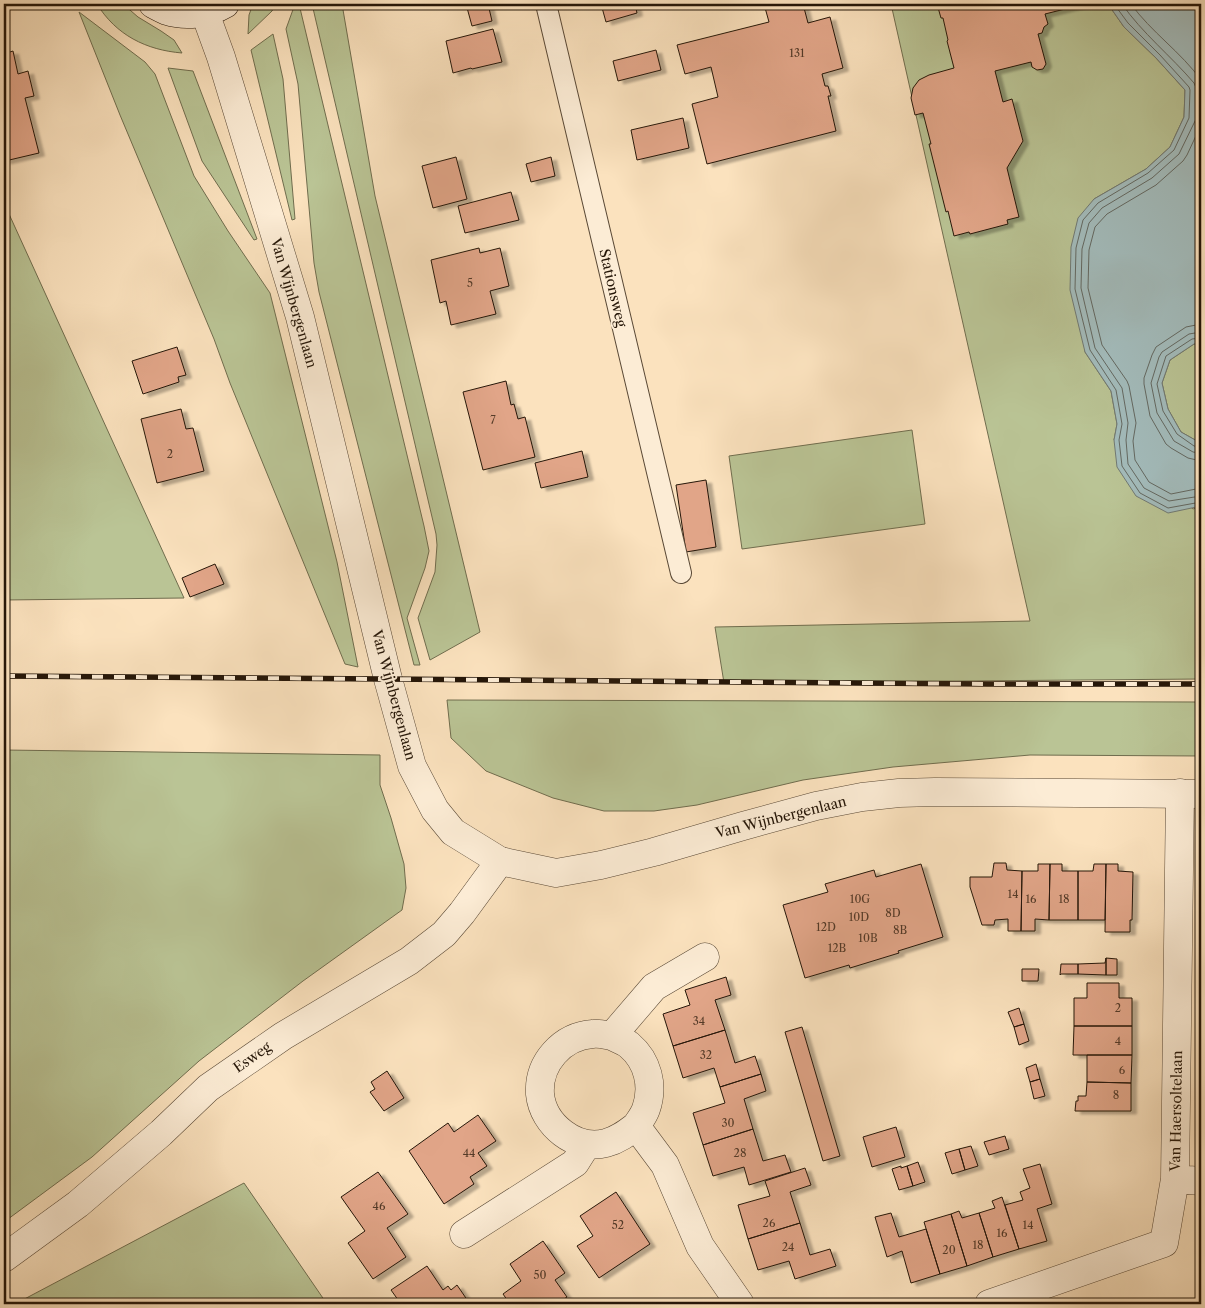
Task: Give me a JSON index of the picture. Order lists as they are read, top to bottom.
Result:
{
  "streets": {
    "street": ["Van Wijnbergenlaan", "Esweg", "Van Haersoltelaan"],
    "lane": ["Stationsweg"]
  },
  "crossings": [
    ["Van Wijnbergenlaan", "Esweg"],
    ["Van Wijnbergenlaan", "Van Haersoltelaan"]
  ],
  "house_numbers": [
    "131",
    "5",
    "7",
    "2",
    "14",
    "10G",
    "16",
    "18",
    "8D",
    "10D",
    "12D",
    "8B",
    "10B",
    "12B",
    "2",
    "34",
    "4",
    "32",
    "6",
    "8",
    "30",
    "44",
    "28",
    "46",
    "26",
    "52",
    "14",
    "16",
    "18",
    "24",
    "20",
    "50"
  ]
}
